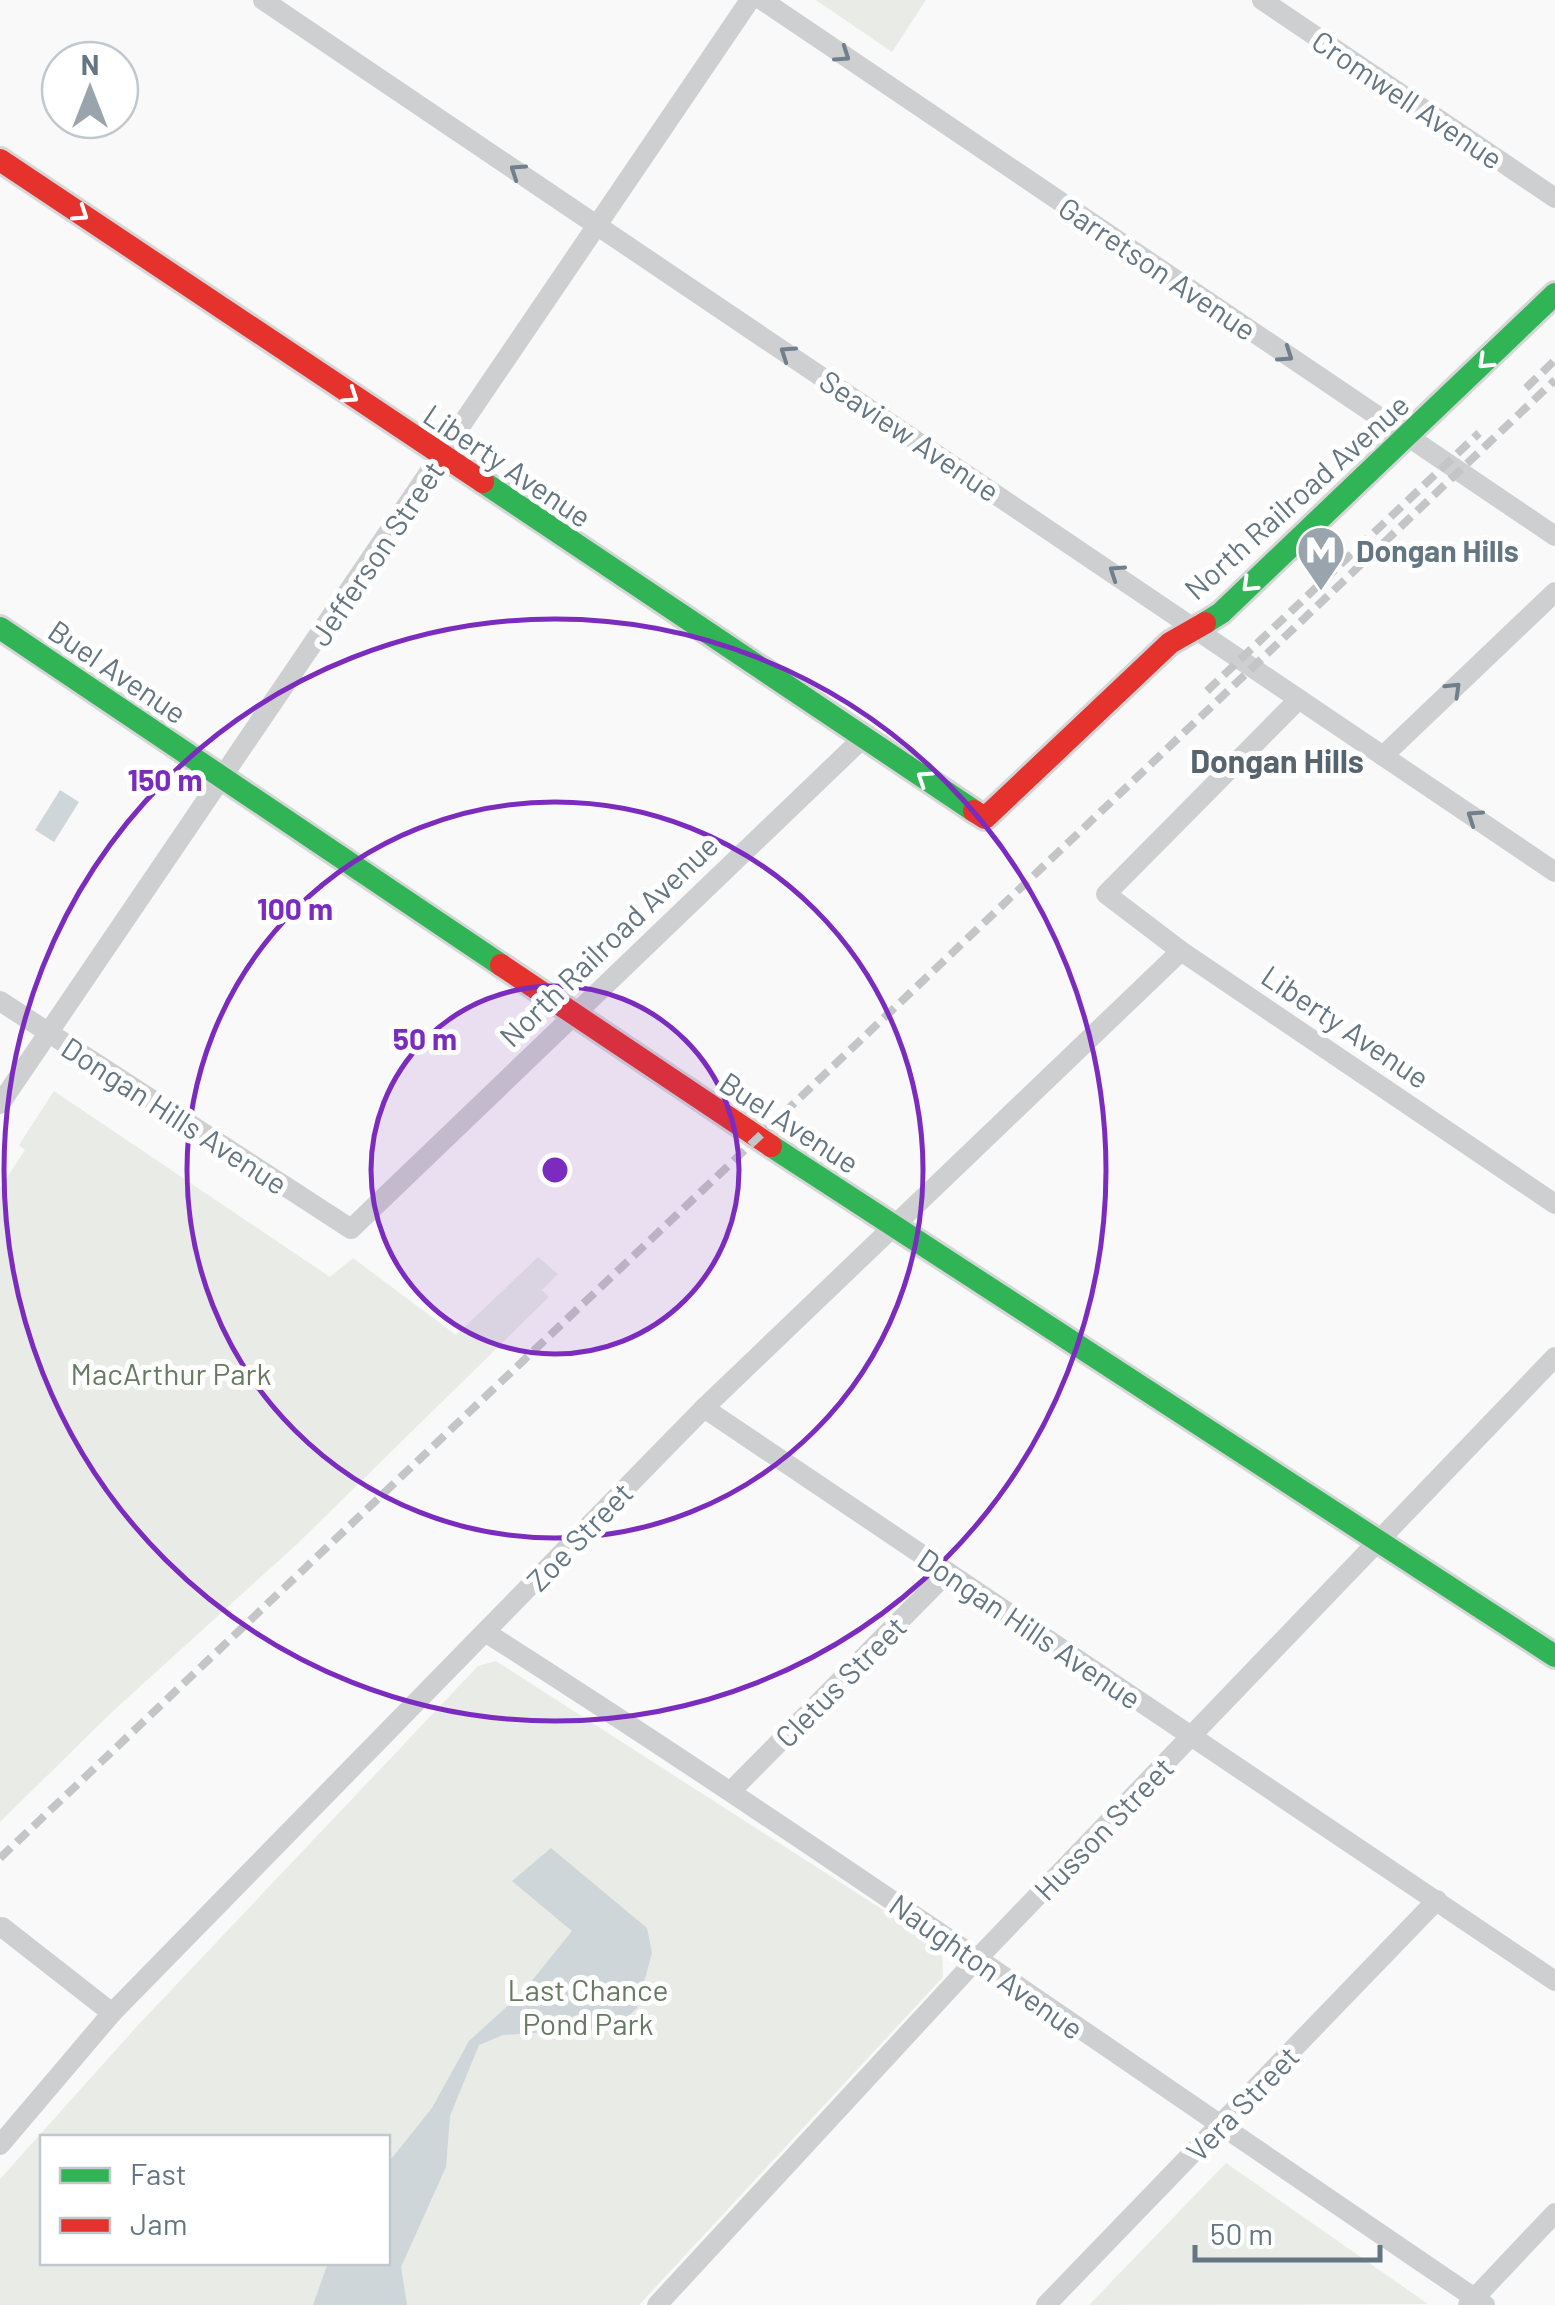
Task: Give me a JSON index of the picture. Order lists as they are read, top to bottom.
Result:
{
  "streets": {
    "street": [
      "Cromwell Avenue",
      "Garretson Avenue",
      "Seaview Avenue",
      "Liberty Avenue",
      "North Railroad Avenue",
      "Jefferson Street",
      "Buel Avenue",
      "Dongan Hills Avenue",
      "Zoe Street",
      "Cletus Street",
      "Husson Street",
      "Naughton Avenue",
      "Vera Street"
    ]
  },
  "crossings": [
    ["Garretson Avenue", "North Railroad Avenue"],
    ["Seaview Avenue", "Liberty Avenue"],
    ["Seaview Avenue", "North Railroad Avenue"],
    ["Seaview Avenue", "Jefferson Street"],
    ["Liberty Avenue", "North Railroad Avenue"],
    ["Liberty Avenue", "Jefferson Street"],
    ["Liberty Avenue", "Zoe Street"],
    ["North Railroad Avenue", "Buel Avenue"],
    ["North Railroad Avenue", "Dongan Hills Avenue"],
    ["Jefferson Street", "Buel Avenue"],
    ["Jefferson Street", "Dongan Hills Avenue"],
    ["Buel Avenue", "Zoe Street"],
    ["Buel Avenue", "Husson Street"],
    ["Dongan Hills Avenue", "Zoe Street"],
    ["Dongan Hills Avenue", "Cletus Street"],
    ["Dongan Hills Avenue", "Husson Street"],
    ["Dongan Hills Avenue", "Vera Street"],
    ["Zoe Street", "Naughton Avenue"],
    ["Cletus Street", "Naughton Avenue"],
    ["Husson Street", "Naughton Avenue"],
    ["Naughton Avenue", "Vera Street"]
  ],
  "one_way": ["Garretson Avenue", "Seaview Avenue"],
  "districts": ["Dongan Hills"],
  "parks": ["MacArthur Park", "Last Chance Pond Park"],
  "places": {
    "metro station": ["Dongan Hills"]
  },
  "legend": ["Fast", "Jam"],
  "scale_bar": "50 m",
  "north": "top",
  "rings": ["150 m", "100 m", "50 m"]
}
